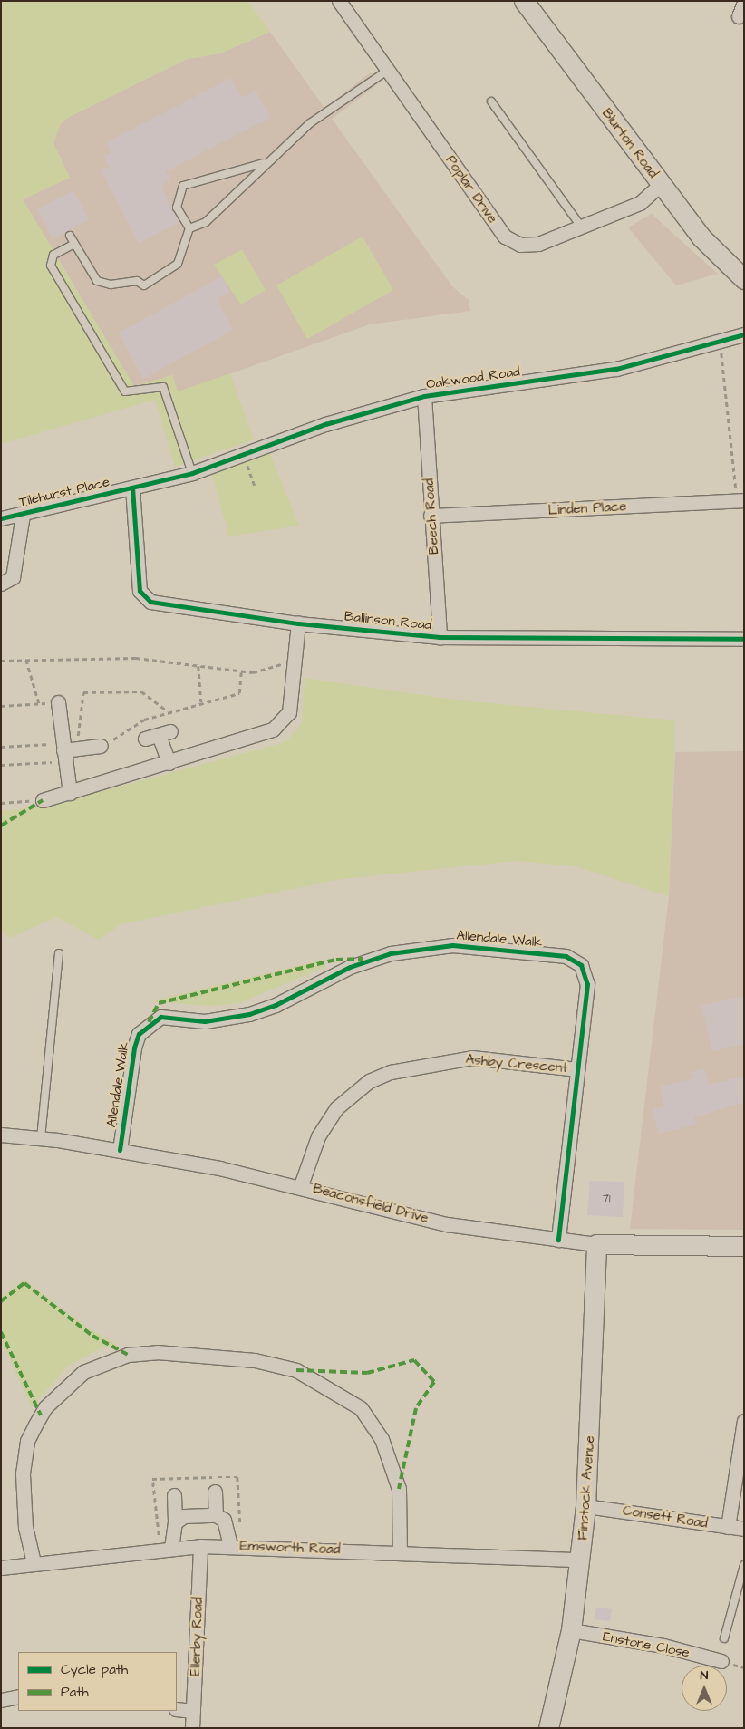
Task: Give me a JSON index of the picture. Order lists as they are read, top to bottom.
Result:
{
  "streets": {
    "street": [
      "Blurton Road",
      "Poplar Drive",
      "Oakwood Road",
      "Tilehurst Place",
      "Linden Place",
      "Beech Road",
      "Ballinson Road",
      "Allendale Walk",
      "Ashby Crescent",
      "Beaconsfield Drive",
      "Finstock Avenue",
      "Consett Road",
      "Emsworth Road",
      "Ellerby Road",
      "Enstone Close"
    ]
  },
  "crossings": [
    ["Blurton Road", "Poplar Drive"],
    ["Oakwood Road", "Tilehurst Place"],
    ["Oakwood Road", "Beech Road"],
    ["Oakwood Road", "Ballinson Road"],
    ["Tilehurst Place", "Ballinson Road"],
    ["Linden Place", "Beech Road"],
    ["Beech Road", "Ballinson Road"],
    ["Allendale Walk", "Ashby Crescent"],
    ["Allendale Walk", "Beaconsfield Drive"],
    ["Ashby Crescent", "Beaconsfield Drive"],
    ["Beaconsfield Drive", "Finstock Avenue"],
    ["Finstock Avenue", "Consett Road"],
    ["Finstock Avenue", "Emsworth Road"],
    ["Finstock Avenue", "Enstone Close"],
    ["Emsworth Road", "Ellerby Road"]
  ],
  "house_numbers": ["71"],
  "legend": ["Cycle path", "Path"],
  "north": "top"
}
